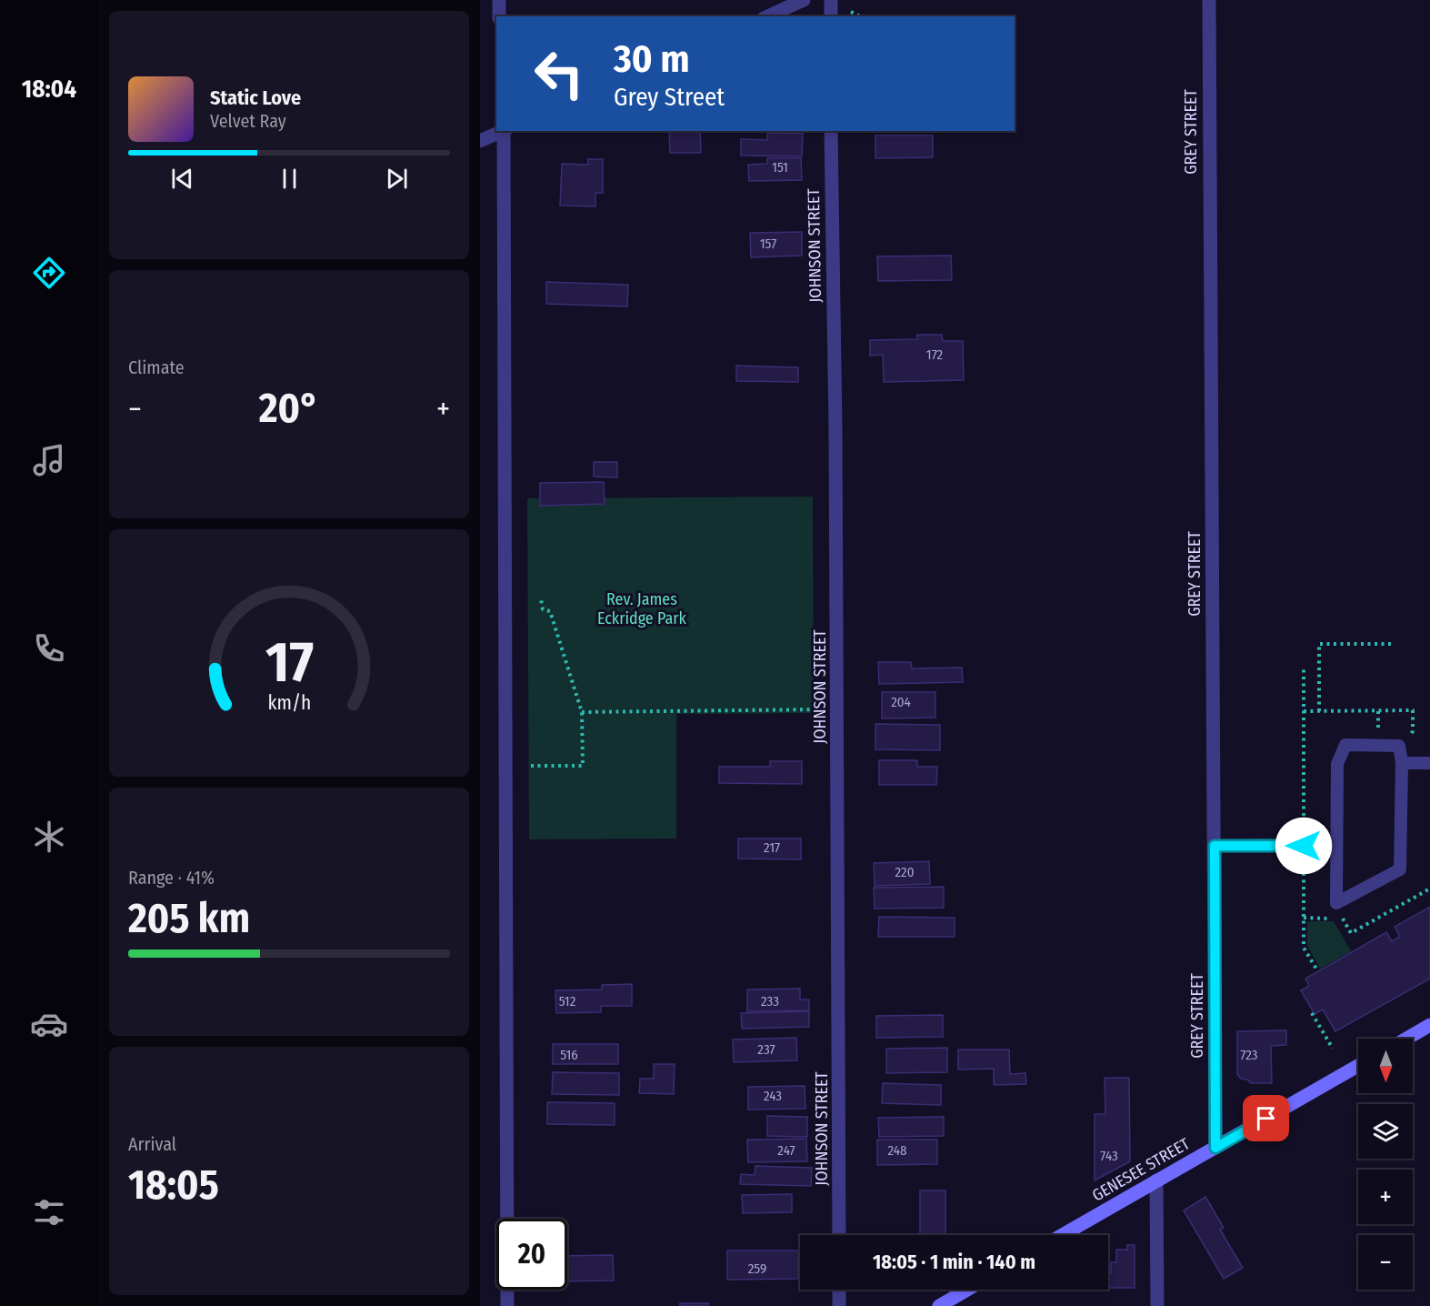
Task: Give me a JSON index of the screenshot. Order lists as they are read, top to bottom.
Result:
{
  "streets": {
    "main road": ["GENESEE STREET"],
    "street": ["GREY STREET", "JOHNSON STREET"]
  },
  "crossings": [
    ["GREY STREET", "GENESEE STREET"]
  ],
  "parks": ["Rev. James Eckridge Park"],
  "house_numbers": [
    "151",
    "157",
    "172",
    "204",
    "217",
    "220",
    "512",
    "233",
    "237",
    "516",
    "723",
    "243",
    "247",
    "248",
    "743",
    "259"
  ],
  "north": "bottom",
  "page": {
    "tabs": "18:04",
    "turn": ["30 m", "Grey Street"],
    "song": ["Static Love", "Velvet Ray"],
    "tile": [
      "Climate",
      ["Range · 41%", "205 km"],
      ["Arrival", "18:05"]
    ],
    "heat": ["−", "20°", "+"],
    "map_buttons": ["+", "−"],
    "limit": "20",
    "trip": "18:05 · 1 min · 140 m",
    "gauge": ["17", "km/h"]
  }
}
